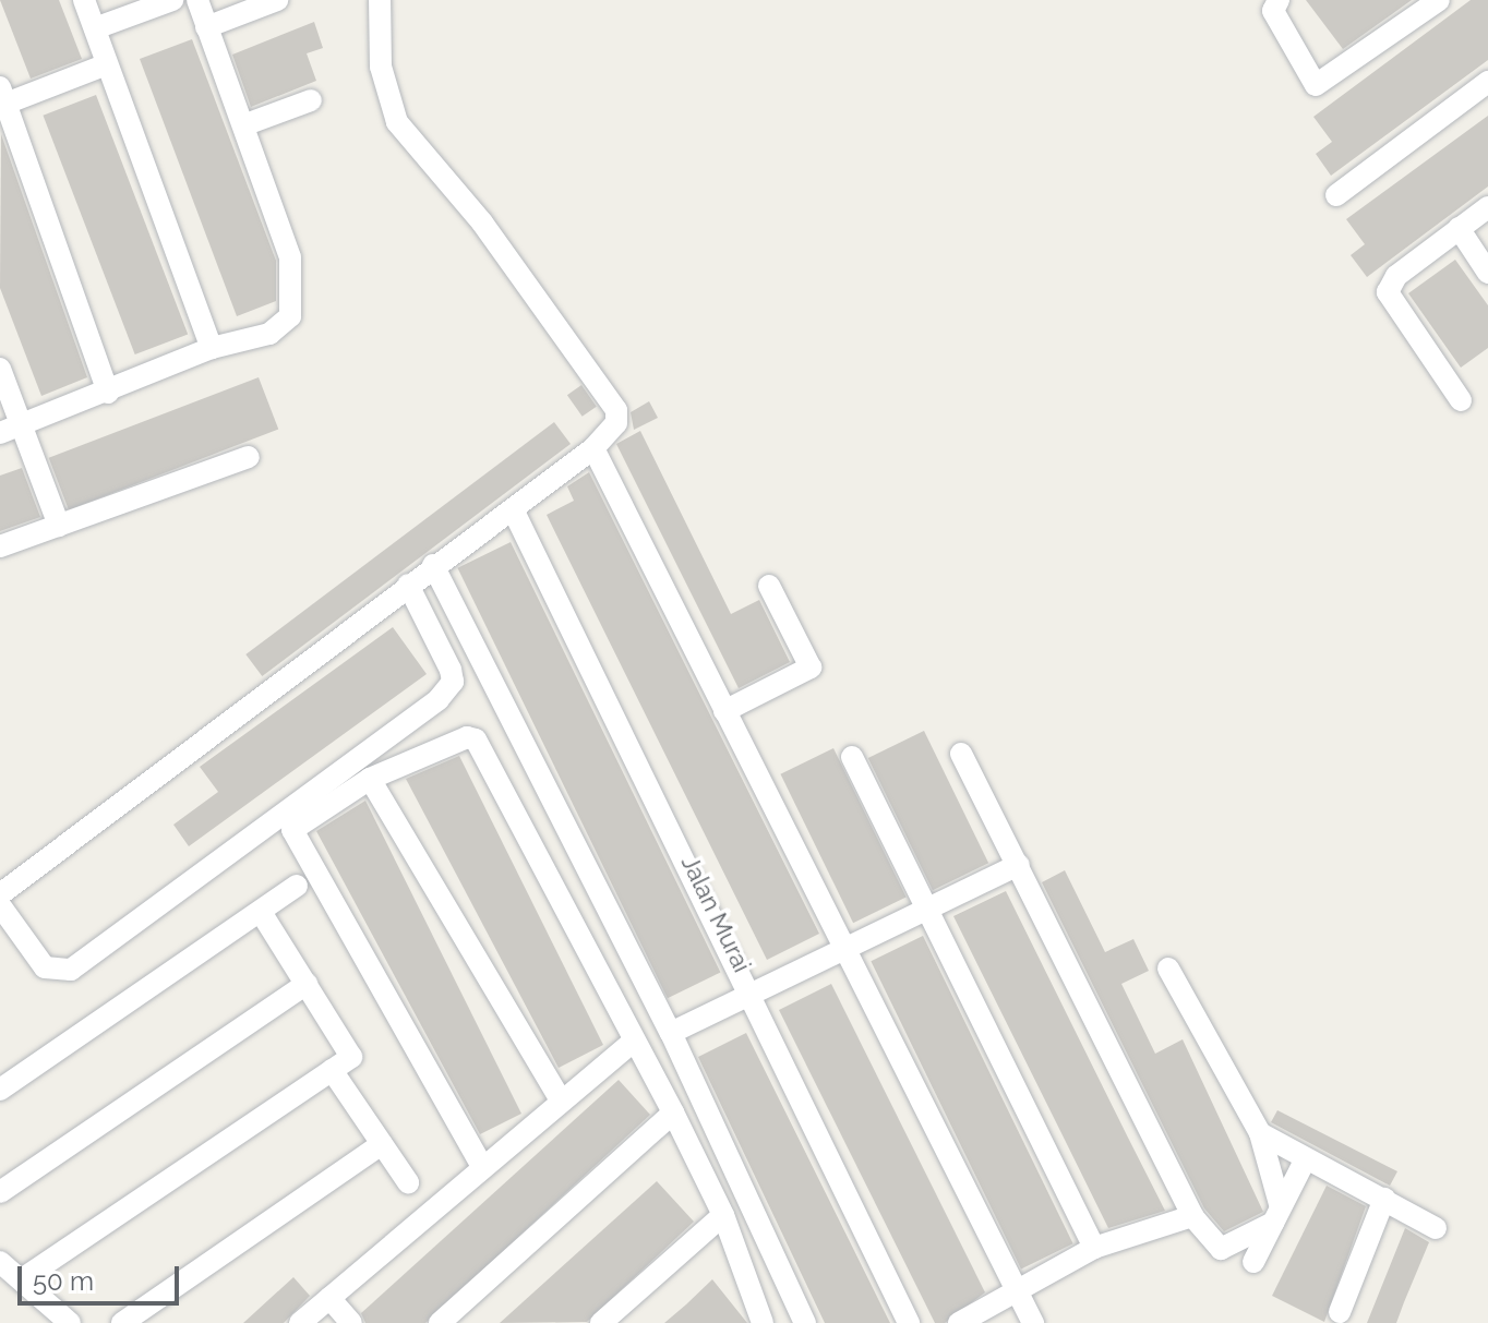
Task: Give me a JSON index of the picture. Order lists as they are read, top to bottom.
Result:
{
  "streets": {
    "street": ["Jalan Murai"]
  },
  "scale_bar": "50 m"
}
